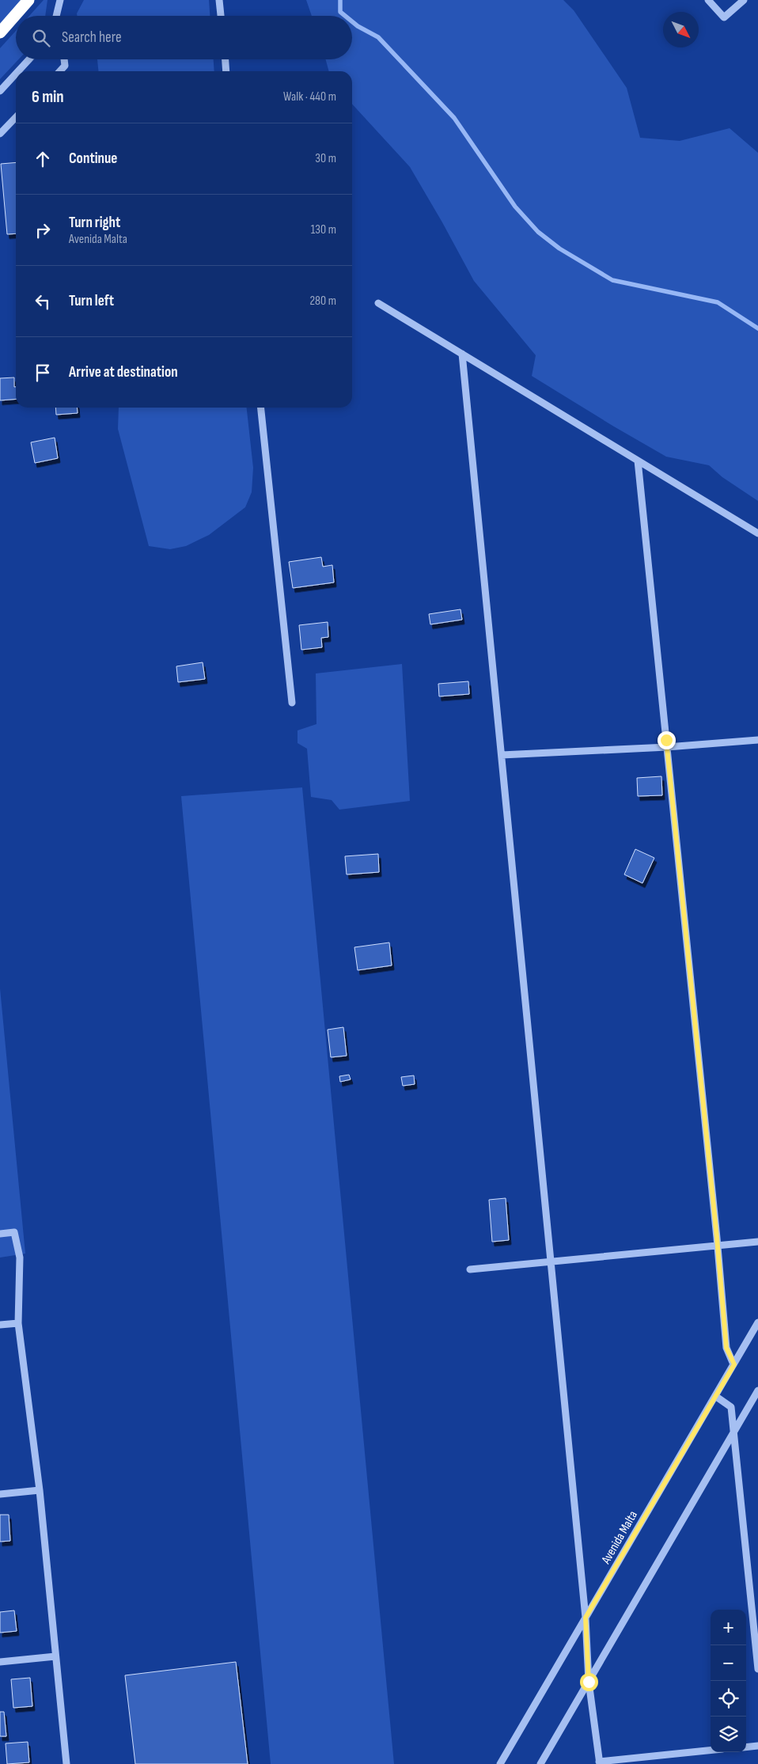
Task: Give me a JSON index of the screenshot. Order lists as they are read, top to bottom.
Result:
{
  "streets": {
    "street": ["Avenida Malta"]
  },
  "north": "bottom right",
  "page": {
    "search": "Search here",
    "heading": ["6 min", "Walk · 440 m"],
    "list": [
      ["Continue", "30 m"],
      ["Turn right", "Avenida Malta", "130 m"],
      ["Turn left", "280 m"],
      "Arrive at destination"
    ],
    "map_buttons": ["+", "−"]
  }
}
